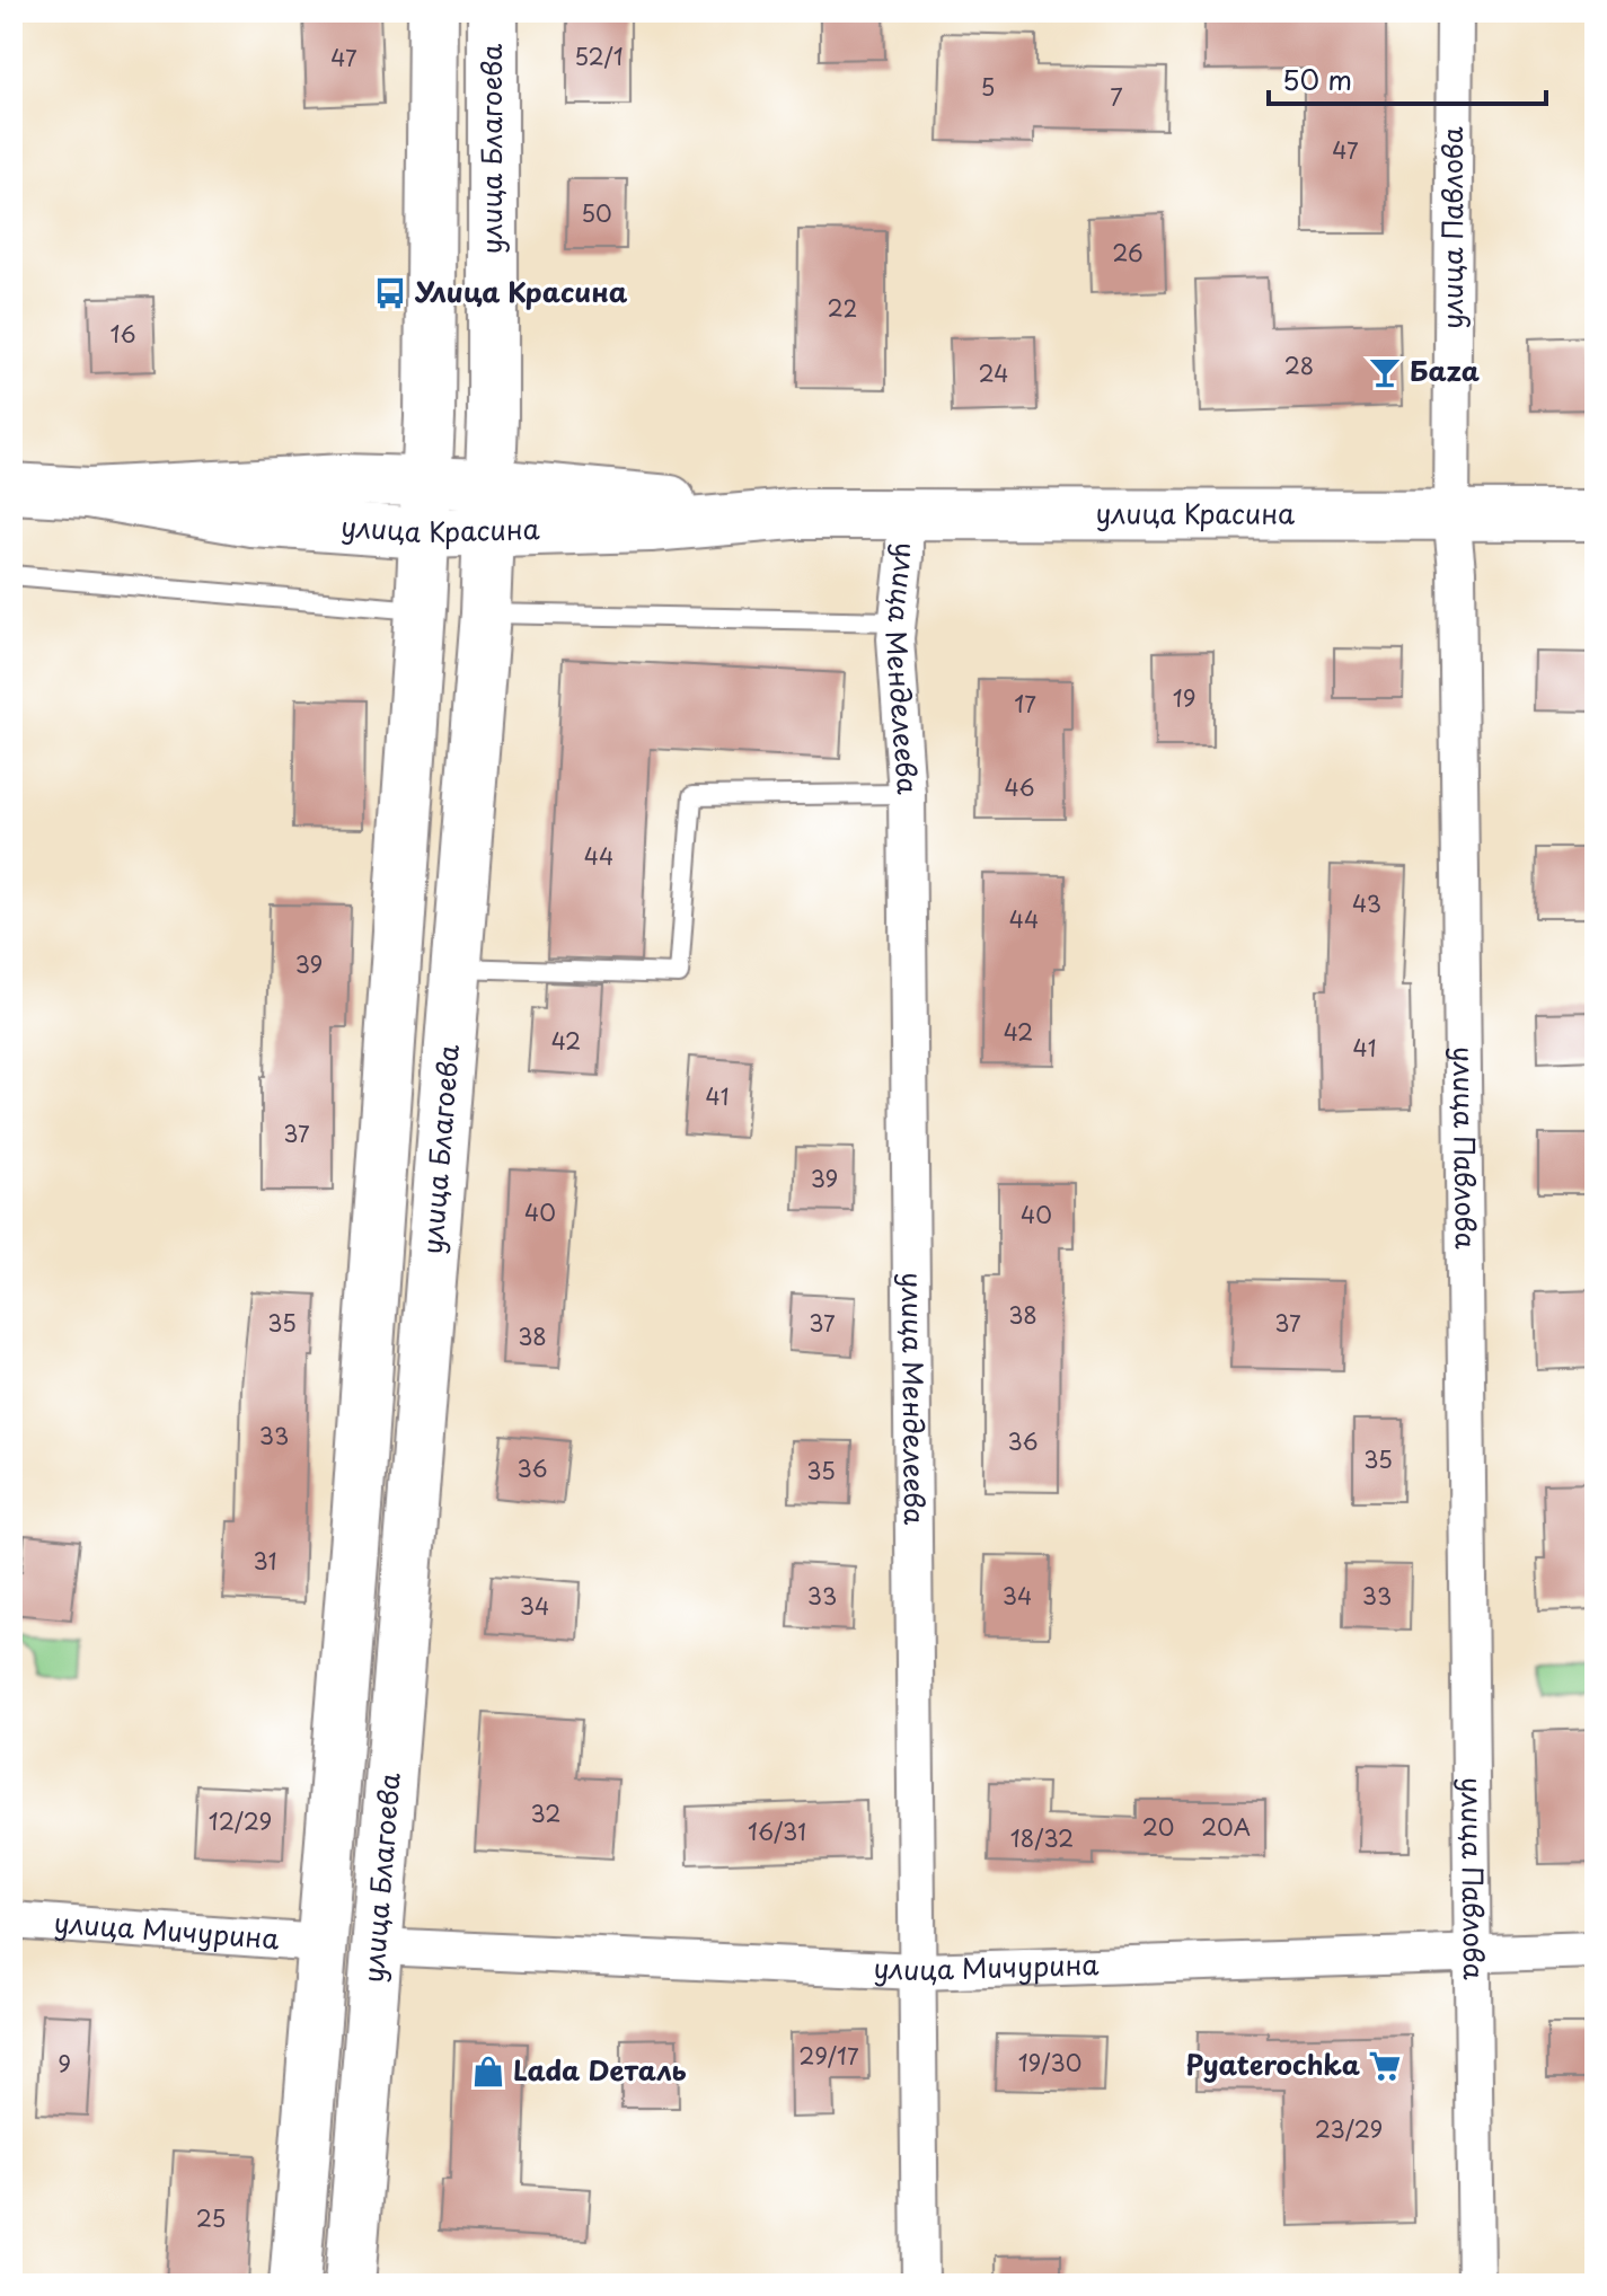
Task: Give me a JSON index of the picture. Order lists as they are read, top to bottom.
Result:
{
  "streets": {
    "main road": ["улица Благоева", "улица Красина"],
    "street": ["улица Павлова", "улица Менделеева", "улица Мичурина"]
  },
  "crossings": [
    ["улица Благоева", "улица Красина"],
    ["улица Благоева", "улица Мичурина"],
    ["улица Павлова", "улица Красина"],
    ["улица Павлова", "улица Мичурина"],
    ["улица Красина", "улица Менделеева"],
    ["улица Менделеева", "улица Мичурина"]
  ],
  "places": {
    "bus stop": ["Улица Красина"],
    "bar": ["Баza"],
    "supermarket": ["Pyaterochka"],
    "shop": ["Lada Dеталь"]
  },
  "house_numbers": [
    "52/1",
    "47",
    "5",
    "7",
    "47",
    "50",
    "26",
    "22",
    "16",
    "28",
    "24",
    "19",
    "17",
    "46",
    "44",
    "43",
    "44",
    "39",
    "42",
    "42",
    "41",
    "41",
    "37",
    "39",
    "40",
    "40",
    "38",
    "35",
    "37",
    "37",
    "38",
    "33",
    "36",
    "35",
    "36",
    "35",
    "31",
    "33",
    "34",
    "33",
    "34",
    "32",
    "12/29",
    "20",
    "20А",
    "16/31",
    "18/32",
    "29/17",
    "19/30",
    "9",
    "23/29",
    "25"
  ],
  "scale_bar": "50 m"
}
